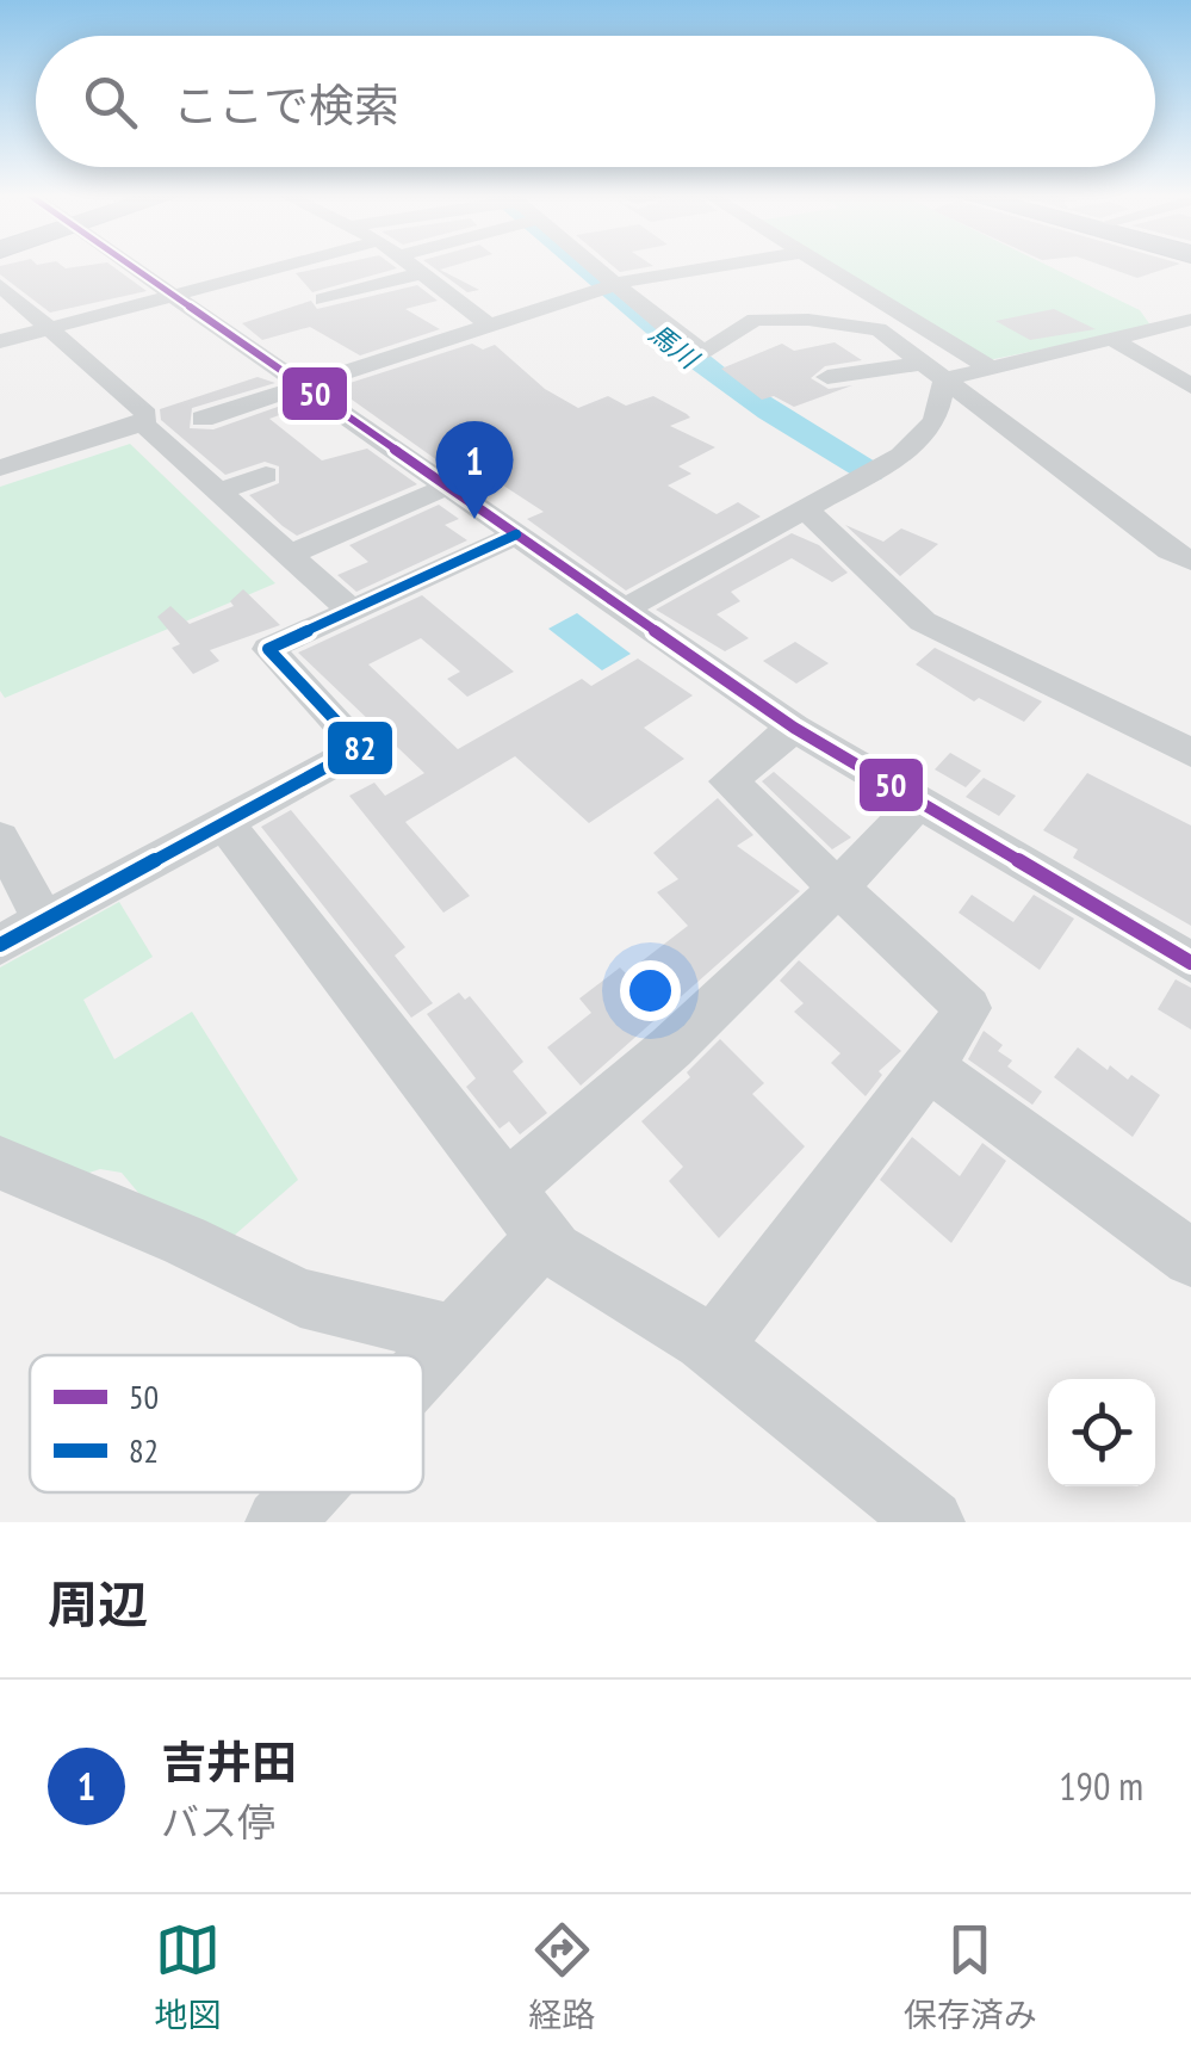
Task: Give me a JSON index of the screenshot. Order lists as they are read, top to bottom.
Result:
{
  "water": ["馬川"],
  "lines": ["transit line 50", "transit line 82"],
  "legend": ["50", "82"],
  "page": {
    "search": "ここで検索",
    "pins": "1",
    "heading": "周辺",
    "list": [
      {
        "mark": "1",
        "name": "吉井田",
        "note": "バス停",
        "value": "190 m"
      }
    ],
    "nav": ["地図", "経路", "保存済み"]
  }
}
